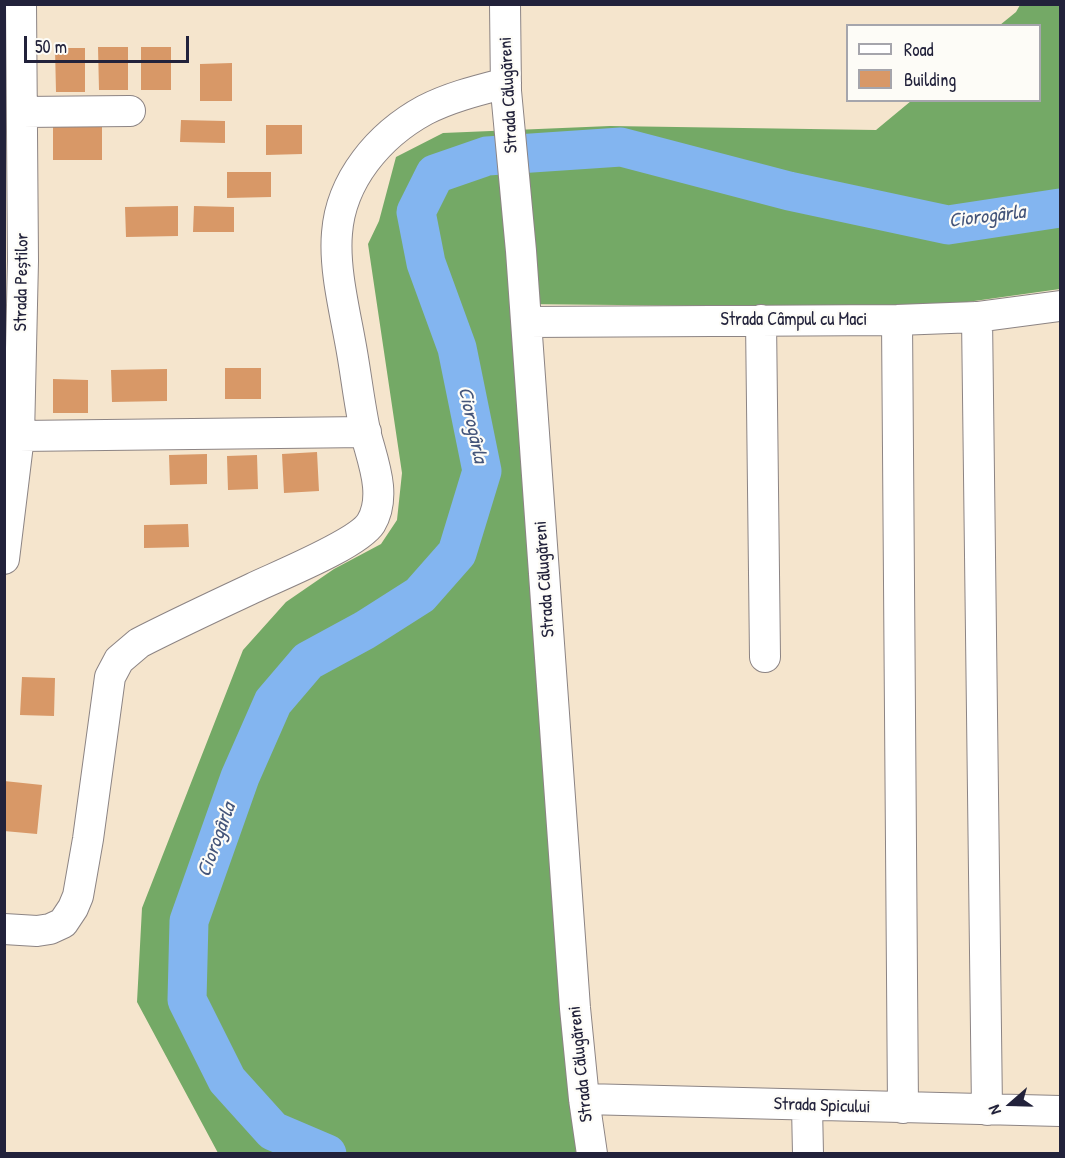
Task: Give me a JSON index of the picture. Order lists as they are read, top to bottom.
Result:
{
  "streets": {
    "street": [
      "Strada Călugăreni",
      "Strada Peștilor",
      "Strada Câmpul cu Maci",
      "Strada Spicului"
    ]
  },
  "crossings": [
    ["Strada Călugăreni", "Strada Câmpul cu Maci"],
    ["Strada Călugăreni", "Strada Spicului"]
  ],
  "water": ["Ciorogârla"],
  "legend": ["Road", "Building"],
  "scale_bar": "50 m",
  "north": "left"
}
